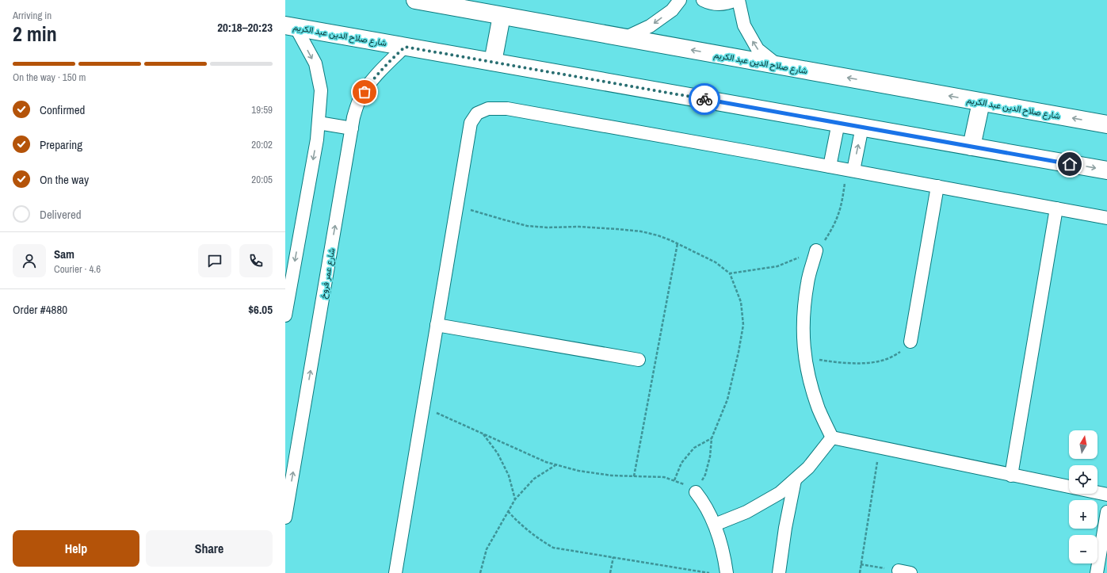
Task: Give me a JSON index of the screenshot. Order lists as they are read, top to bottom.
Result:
{
  "streets": {
    "main road": ["شارع صلاح الدين عبد الكريم"],
    "street": ["شارع عمر فروخ"]
  },
  "crossings": [
    ["شارع صلاح الدين عبد الكريم", "شارع عمر فروخ"]
  ],
  "north": "top",
  "page": {
    "heading": ["2 min", "Arriving in", "20:18–20:23"],
    "panel": [
      "Sam",
      "Courier · 4.6",
      "Order #4880",
      "$6.05"
    ],
    "bar": "On the way · 150 m",
    "list": [
      ["Confirmed", "19:59"],
      ["Preparing", "20:02"],
      ["On the way", "20:05"],
      "Delivered"
    ],
    "map_buttons": ["+", "−"],
    "buttons": ["Help", "Share"]
  }
}
